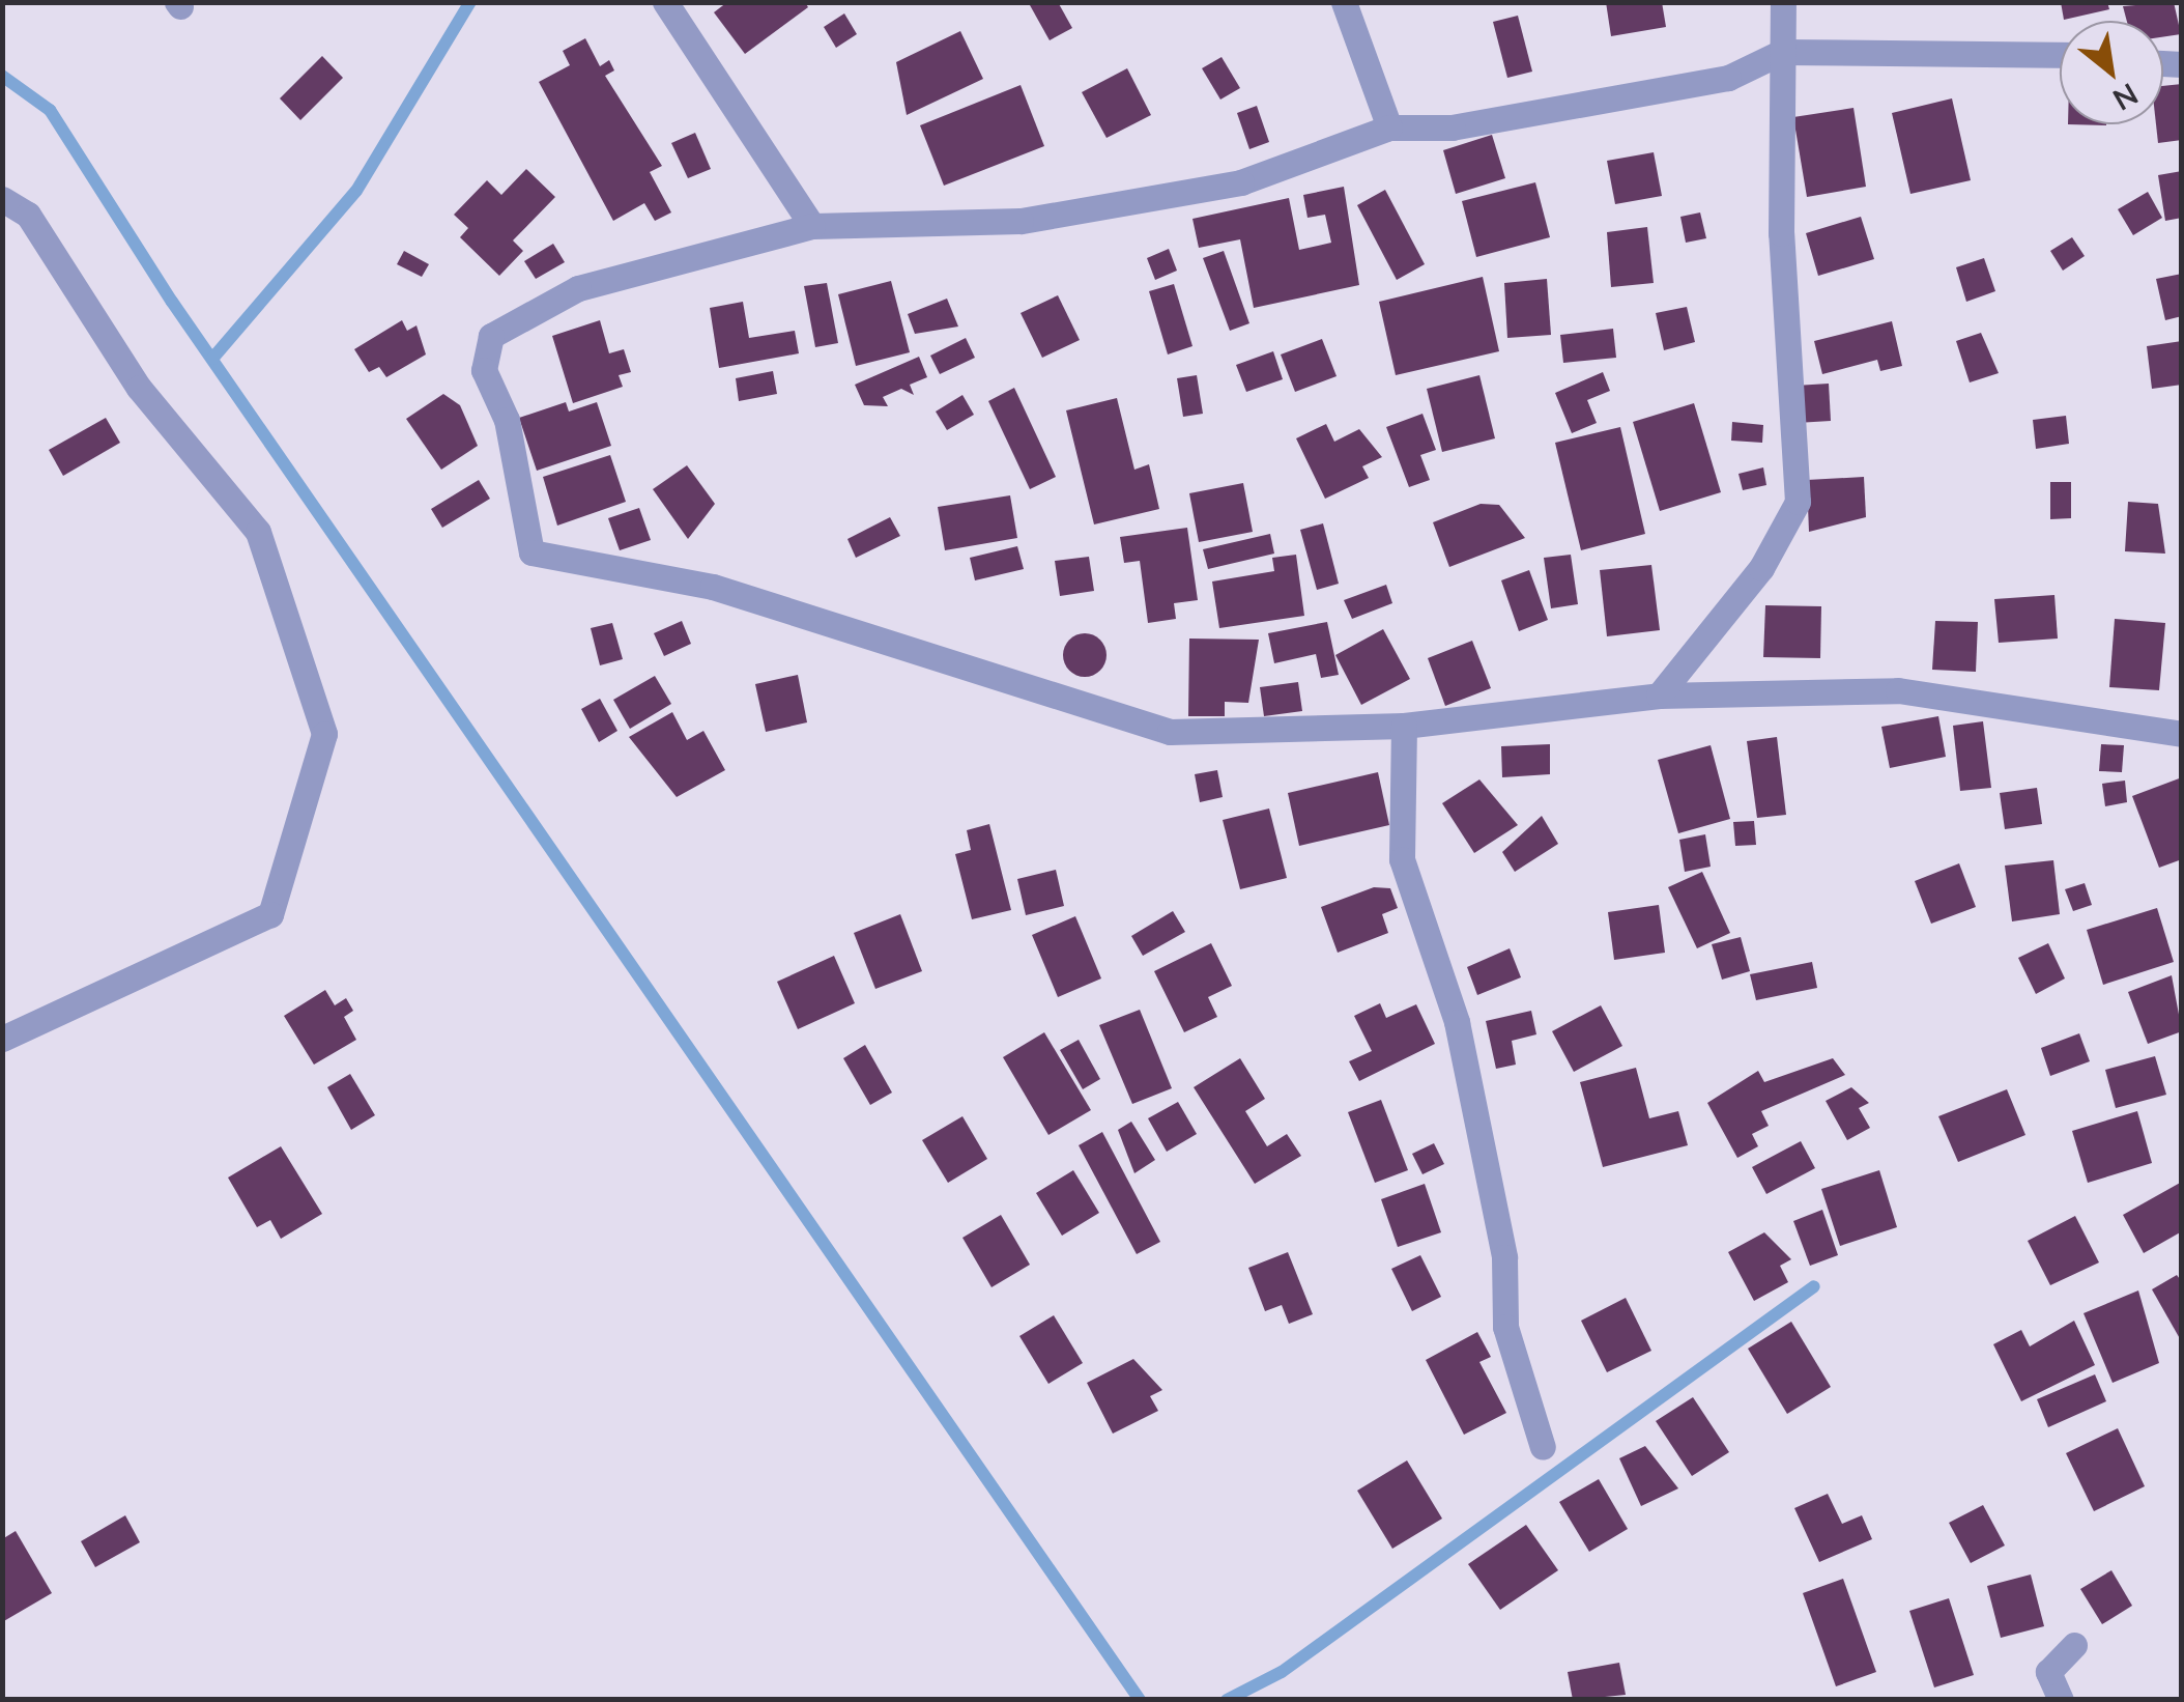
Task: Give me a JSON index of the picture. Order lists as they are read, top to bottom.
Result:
{
  "north": "bottom right"
}
